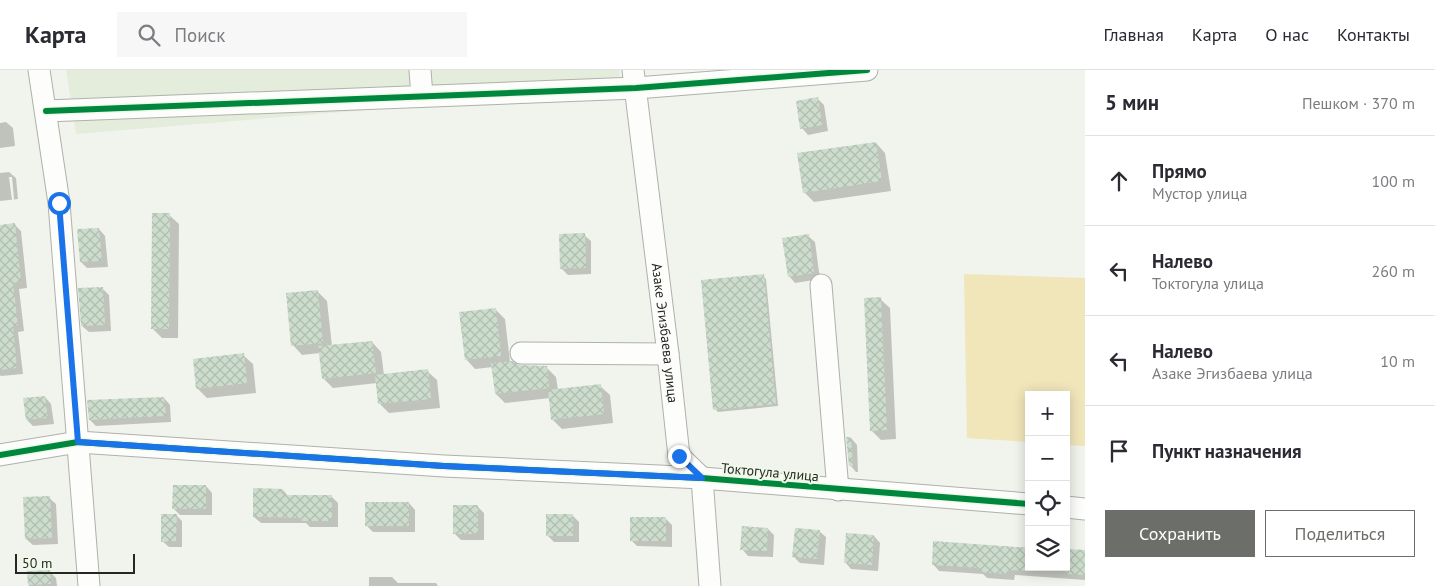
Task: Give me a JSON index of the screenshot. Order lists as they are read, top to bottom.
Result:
{
  "streets": {
    "street": ["Азаке Эгизбаева улица", "Токтогула улица"]
  },
  "crossings": [
    ["Азаке Эгизбаева улица", "Токтогула улица"]
  ],
  "scale_bar": "50 m",
  "page": {
    "header": "Карта",
    "search": "Поиск",
    "nav": [
      "Главная",
      "Карта",
      "О нас",
      "Контакты"
    ],
    "heading": ["5 мин", "Пешком · 370 m"],
    "list": [
      ["Прямо", "Мустор улица", "100 m"],
      ["Налево", "Токтогула улица", "260 m"],
      ["Налево", "Азаке Эгизбаева улица", "10 m"],
      "Пункт назначения"
    ],
    "map_buttons": ["+", "−"],
    "buttons": ["Сохранить", "Поделиться"],
    "scale": "50 m"
  }
}
